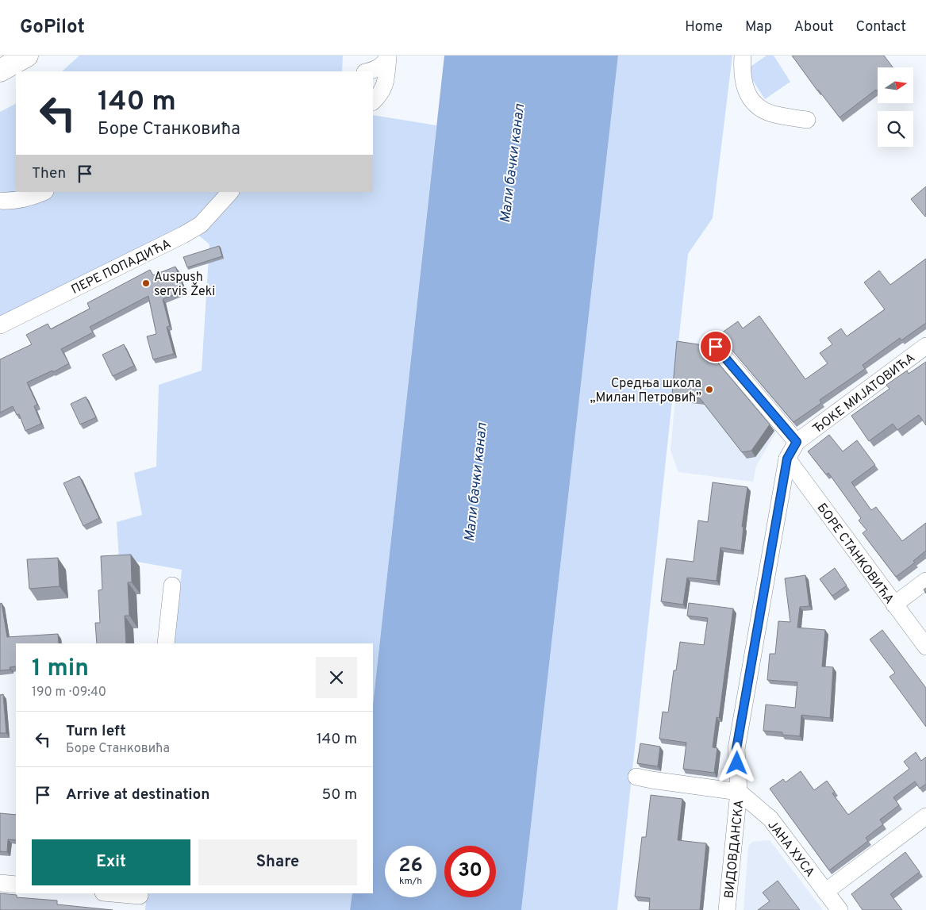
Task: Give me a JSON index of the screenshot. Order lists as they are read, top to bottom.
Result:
{
  "streets": {
    "street": [
      "ПЕРЕ ПОПАДИЋА",
      "ЂОКЕ МИЈАТОВИЋА",
      "БОРЕ СТАНКОВИЋА",
      "ЈАНА ХУСА",
      "ВИДОВДАНСКА"
    ]
  },
  "crossings": [
    ["ЂОКЕ МИЈАТОВИЋА", "БОРЕ СТАНКОВИЋА"],
    ["ЂОКЕ МИЈАТОВИЋА", "ВИДОВДАНСКА"],
    ["БОРЕ СТАНКОВИЋА", "ВИДОВДАНСКА"],
    ["ЈАНА ХУСА", "ВИДОВДАНСКА"]
  ],
  "water": ["Мали бачки канал"],
  "places": ["Auspush servis Žeki", "Средња школа „Милан Петровић”"],
  "north": "right",
  "page": {
    "header": "GoPilot",
    "nav": [
      "Home",
      "Map",
      "About",
      "Contact"
    ],
    "turn": ["140 m", "Боре Станковића"],
    "then": "Then",
    "heading": ["1 min", "190 m · 09:40"],
    "list": [
      {
        "name": "Turn left",
        "note": "Боре Станковића",
        "value": "140 m"
      },
      {
        "name": "Arrive at destination",
        "value": "50 m"
      }
    ],
    "buttons": ["Exit", "Share"],
    "speed": "26 km/h",
    "limit": "30"
  }
}
